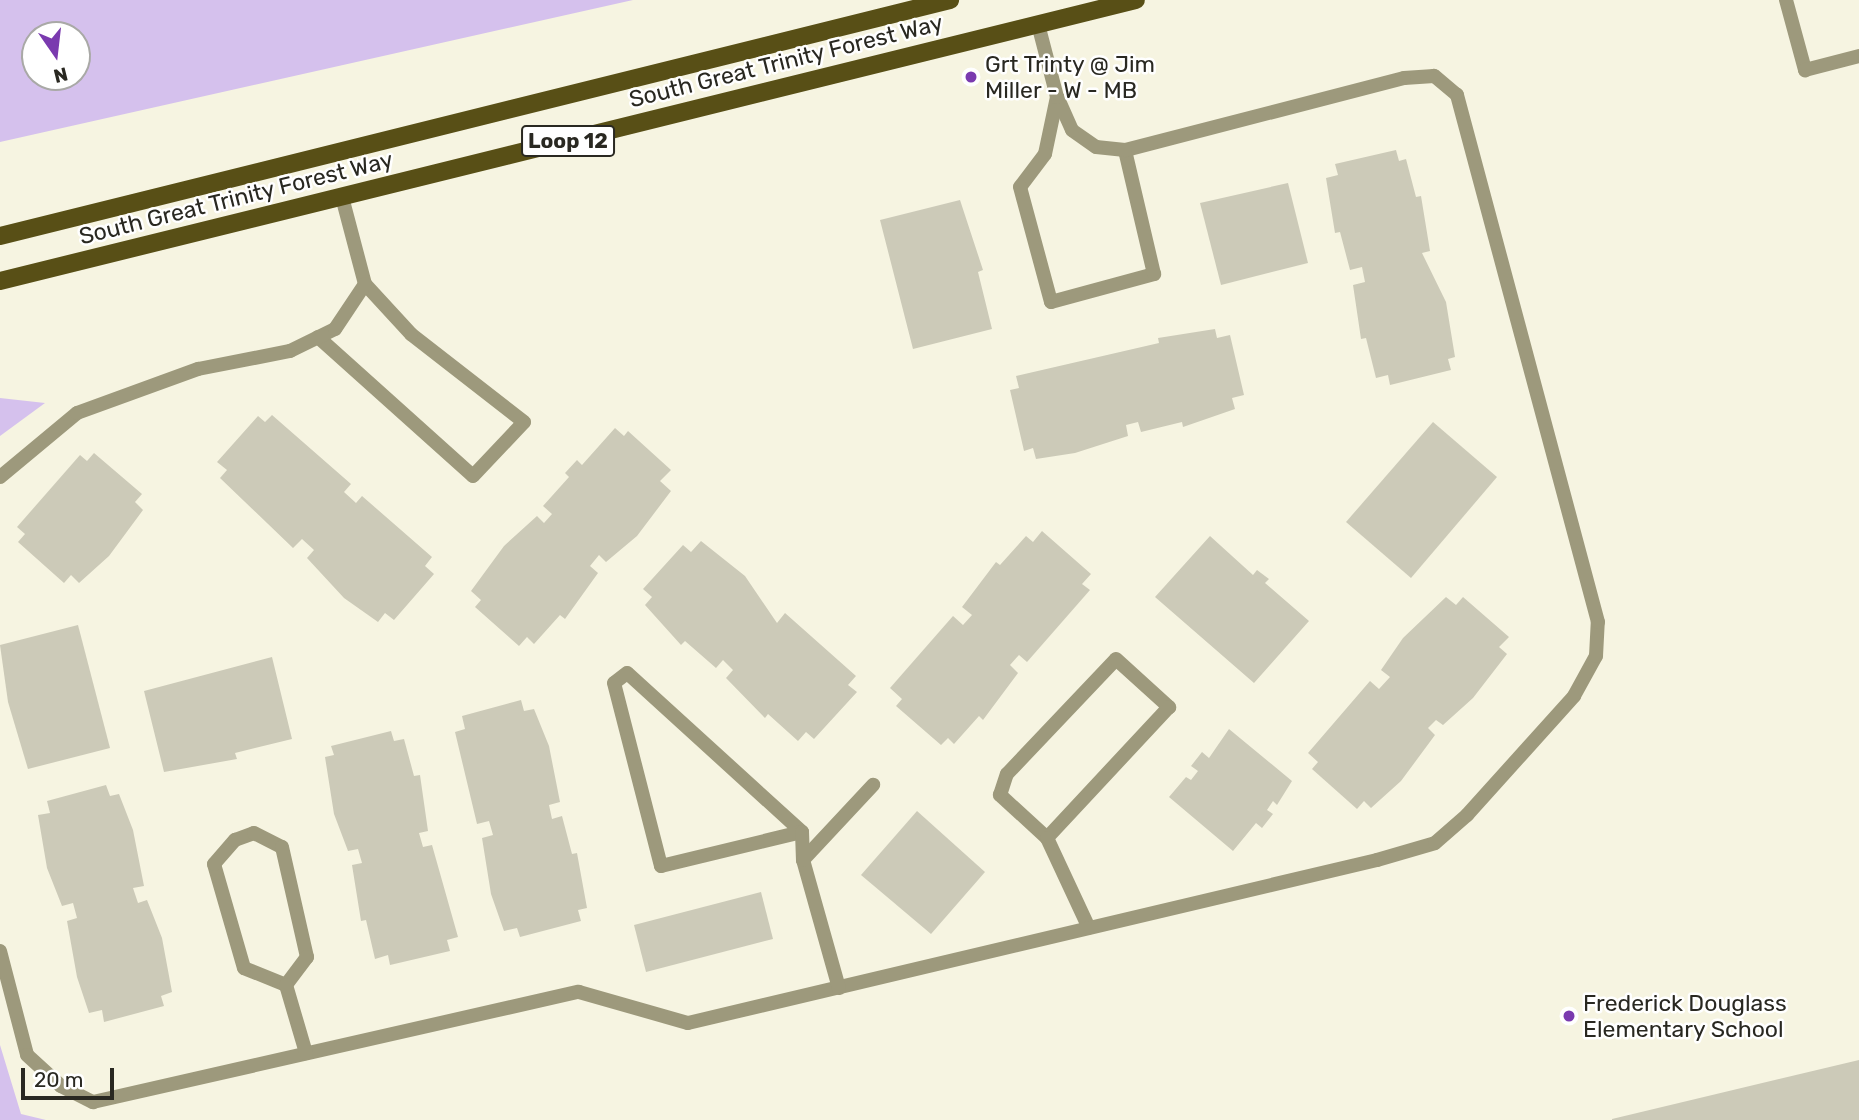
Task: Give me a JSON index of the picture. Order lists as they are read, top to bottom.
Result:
{
  "streets": {
    "main road": ["South Great Trinity Forest Way", "Loop 12"]
  },
  "places": ["Grt Trinty @ Jim Miller - W - MB", "Frederick Douglass Elementary School"],
  "scale_bar": "20 m",
  "north": "bottom"
}
